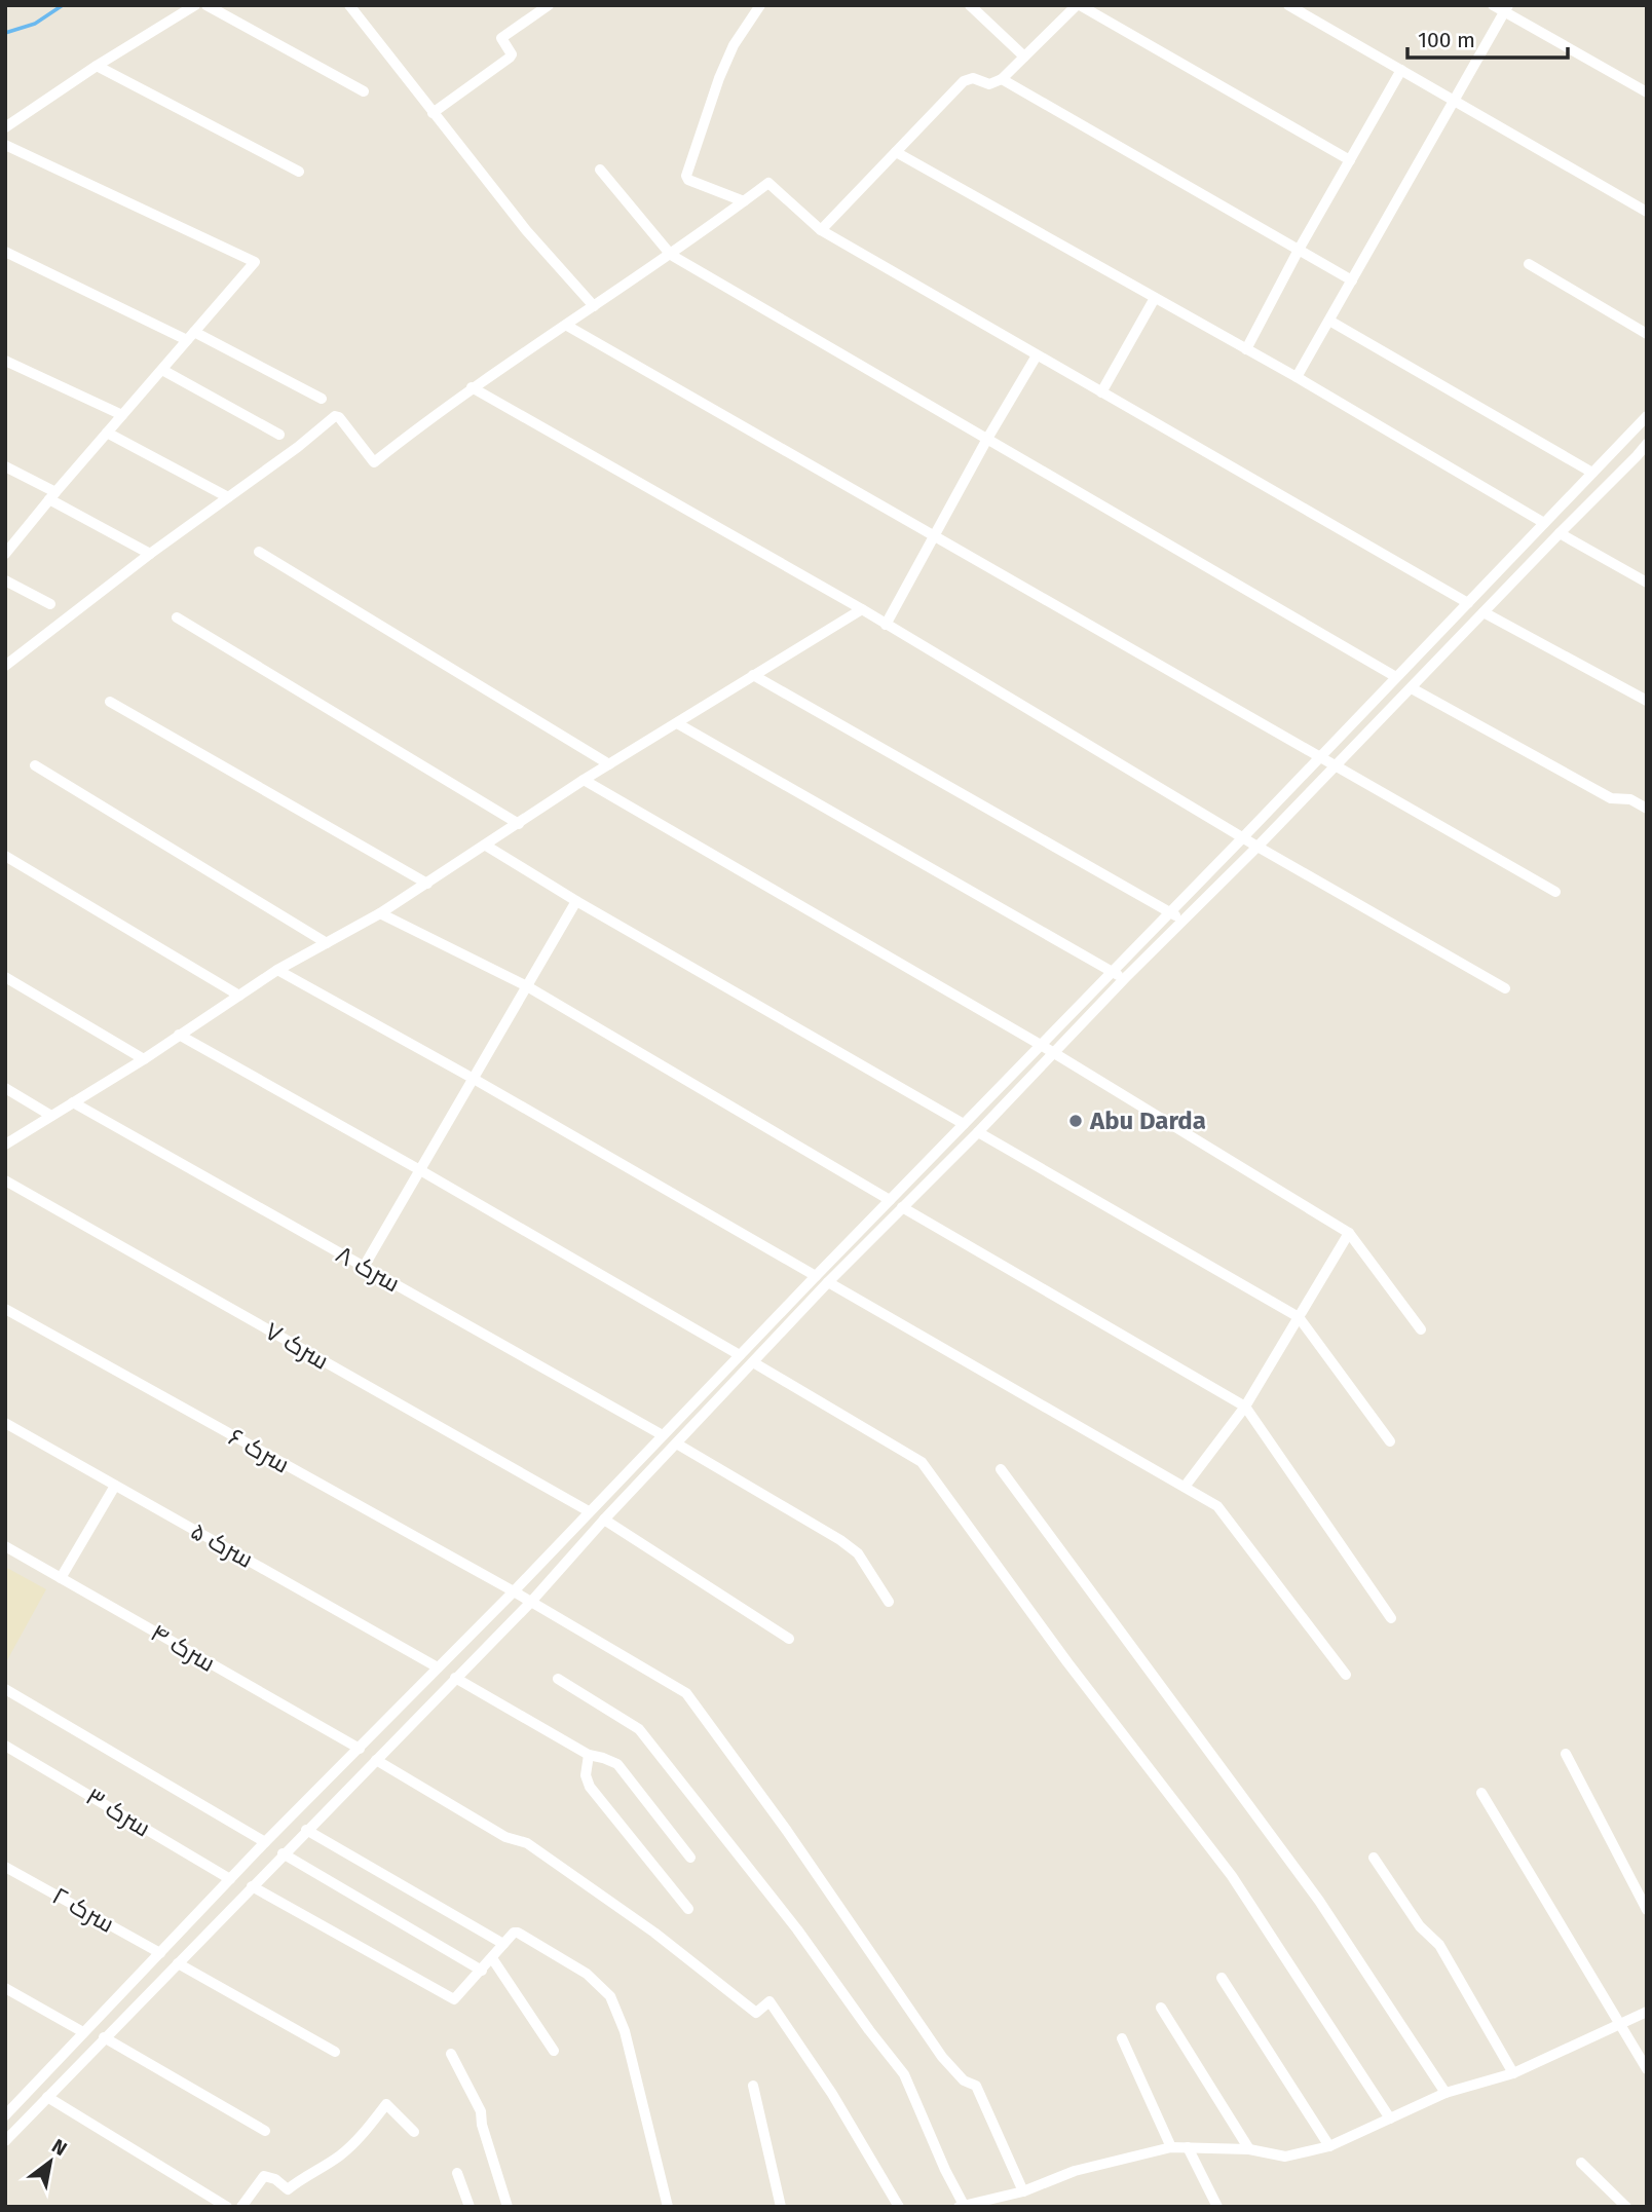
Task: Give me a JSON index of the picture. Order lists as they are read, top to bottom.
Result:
{
  "streets": {
    "street": [
      "سرک ۸",
      "سرک ۷",
      "سرک ۶",
      "سرک ۵",
      "سرک ۴",
      "سرک ۳",
      "سرک ۲"
    ]
  },
  "places": ["Abu Darda"],
  "scale_bar": "100 m",
  "north": "top right"
}
